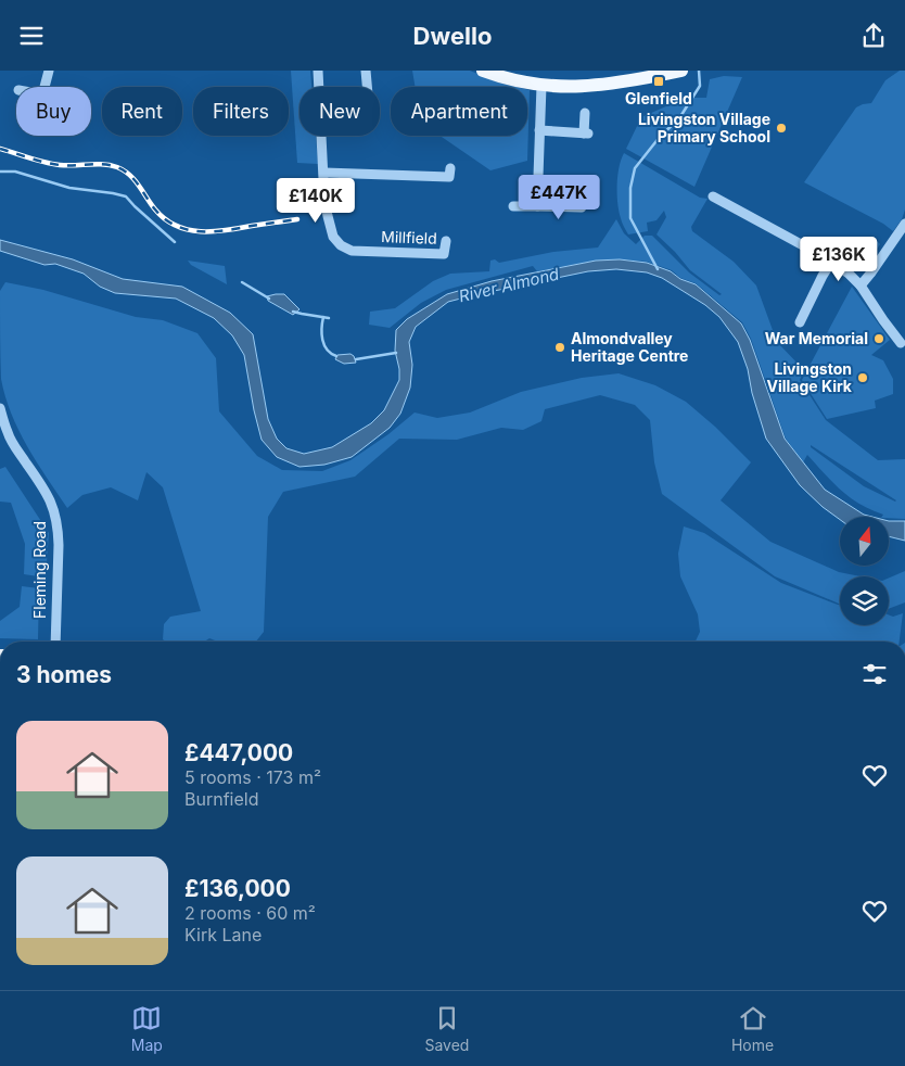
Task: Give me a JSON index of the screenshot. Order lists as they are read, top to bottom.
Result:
{
  "streets": {
    "street": ["Millfield", "Fleming Road"]
  },
  "water": ["River Almond"],
  "places": {
    "transit": ["Glenfield"],
    "other": [
      "Livingston Village Primary School",
      "War Memorial",
      "Almondvalley Heritage Centre",
      "Livingston Village Kirk"
    ]
  },
  "north": "top",
  "page": {
    "header": "Dwello",
    "chip": [
      "Buy",
      "Rent",
      "Filters",
      "New",
      "Apartment"
    ],
    "price": ["£447K", "£140K", "£136K"],
    "heading": "3 homes",
    "list": [
      {
        "name": "£447,000",
        "note": "5 rooms · 173 m² · Burnfield"
      },
      {
        "name": "£136,000",
        "note": "2 rooms · 60 m² · Kirk Lane"
      }
    ],
    "tabs": ["Map", "Saved", "Home"]
  }
}
